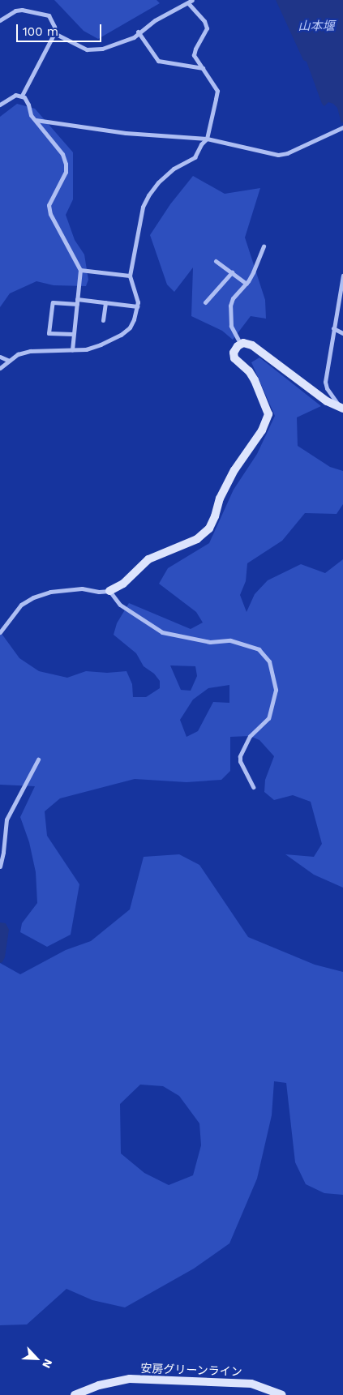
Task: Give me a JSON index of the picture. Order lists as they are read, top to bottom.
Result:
{
  "streets": {
    "street": ["安房グリーンライン"]
  },
  "water": ["山本堰"],
  "scale_bar": "100 m",
  "north": "bottom right"
}
